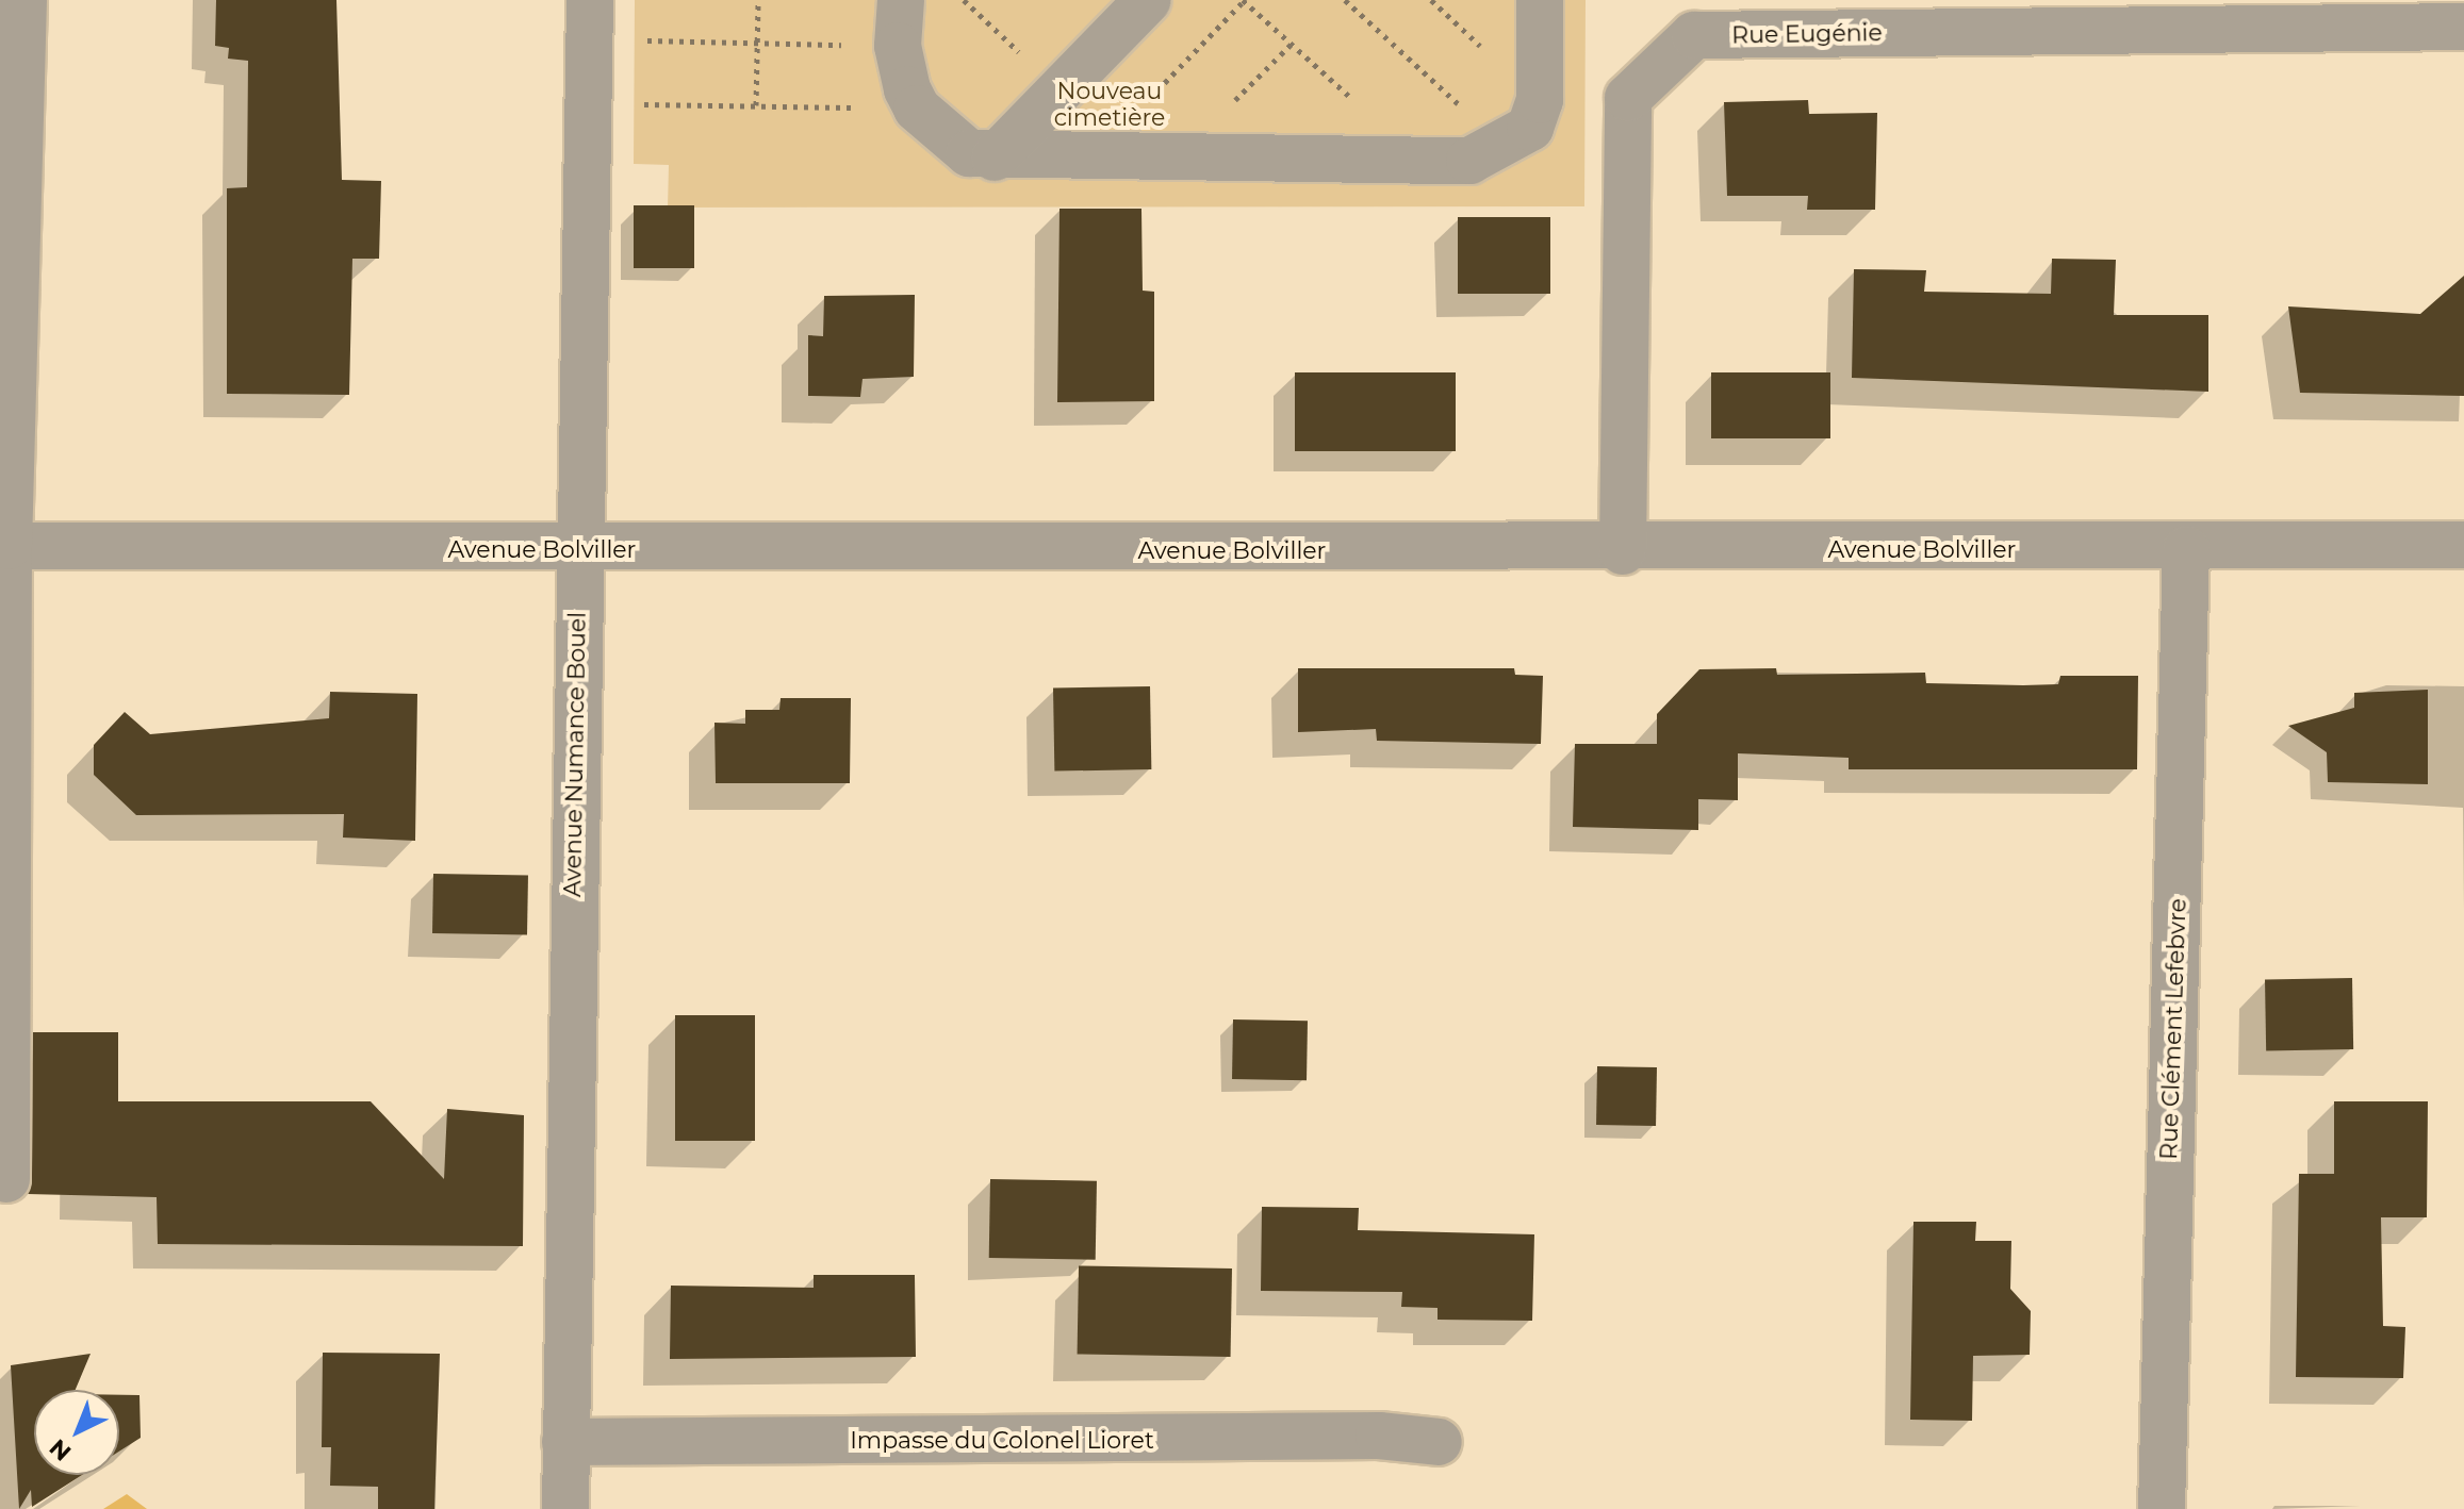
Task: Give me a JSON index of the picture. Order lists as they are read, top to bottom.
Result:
{
  "streets": {
    "street": [
      "Rue Eugénie",
      "Avenue Bolviller",
      "Avenue Numance Bouel",
      "Rue Clément Lefebvre",
      "Impasse du Colonel Lioret"
    ]
  },
  "crossings": [
    ["Rue Eugénie", "Avenue Bolviller"],
    ["Avenue Bolviller", "Avenue Numance Bouel"],
    ["Avenue Bolviller", "Rue Clément Lefebvre"],
    ["Avenue Numance Bouel", "Impasse du Colonel Lioret"]
  ],
  "parks": ["Nouveau cimetière"],
  "north": "bottom left"
}
